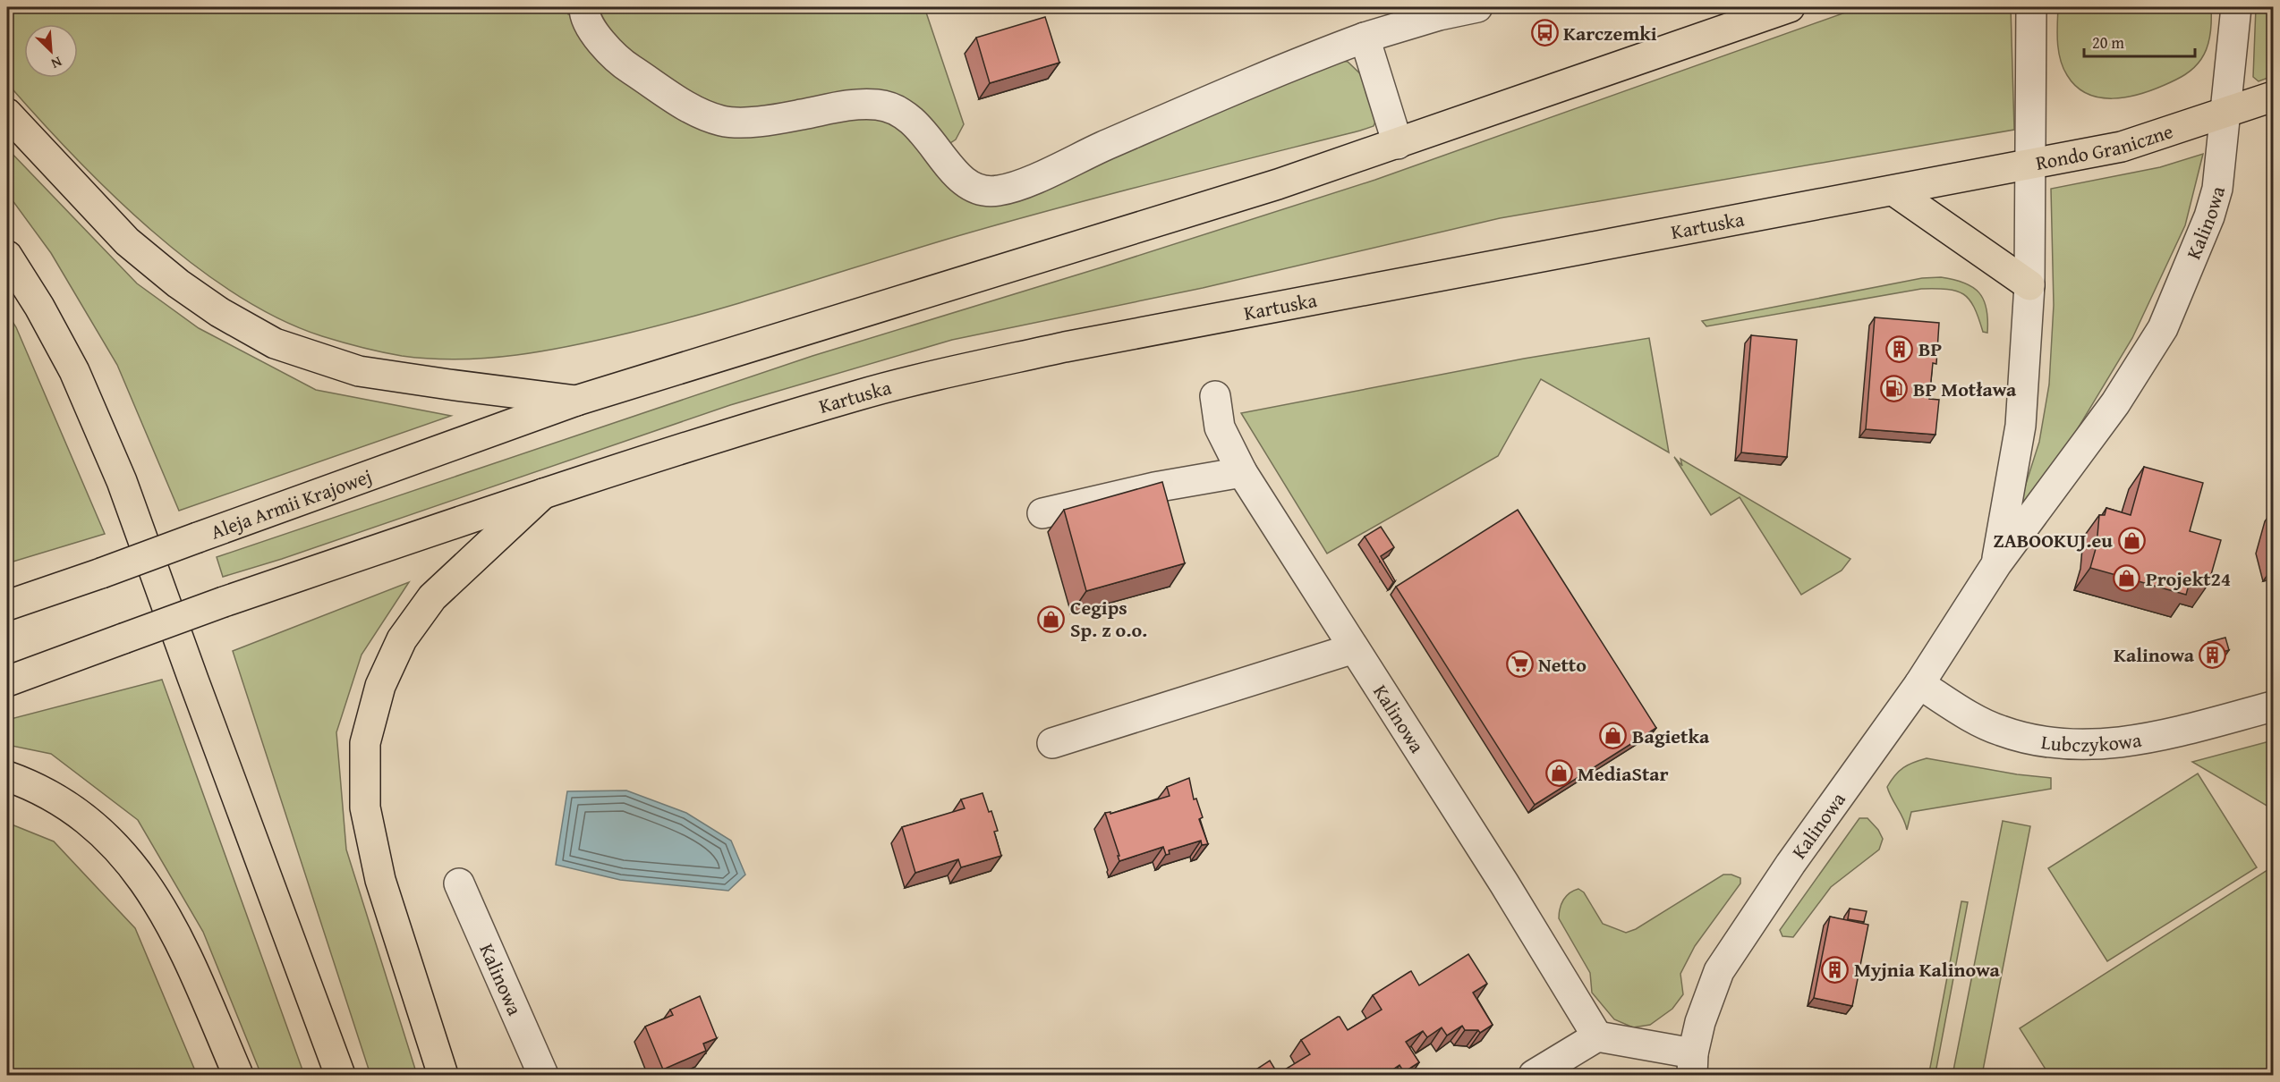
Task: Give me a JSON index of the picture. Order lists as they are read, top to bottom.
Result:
{
  "streets": {
    "main road": ["Rondo Graniczne", "Kartuska", "Aleja Armii Krajowej"],
    "street": ["Kalinowa", "Lubczykowa"]
  },
  "crossings": [
    ["Rondo Graniczne", "Kalinowa"],
    ["Rondo Graniczne", "Kartuska"],
    ["Kalinowa", "Kartuska"],
    ["Kalinowa", "Lubczykowa"]
  ],
  "places": {
    "bus stop": ["Karczemki"],
    "building": ["BP", "Kalinowa", "Myjnia Kalinowa"],
    "fuel station": ["BP Motława"],
    "shop": [
      "ZABOOKUJ.eu",
      "Projekt24",
      "Cegips Sp. z o.o.",
      "Bagietka",
      "MediaStar"
    ],
    "supermarket": ["Netto"]
  },
  "scale_bar": "20 m",
  "north": "bottom right"
}
